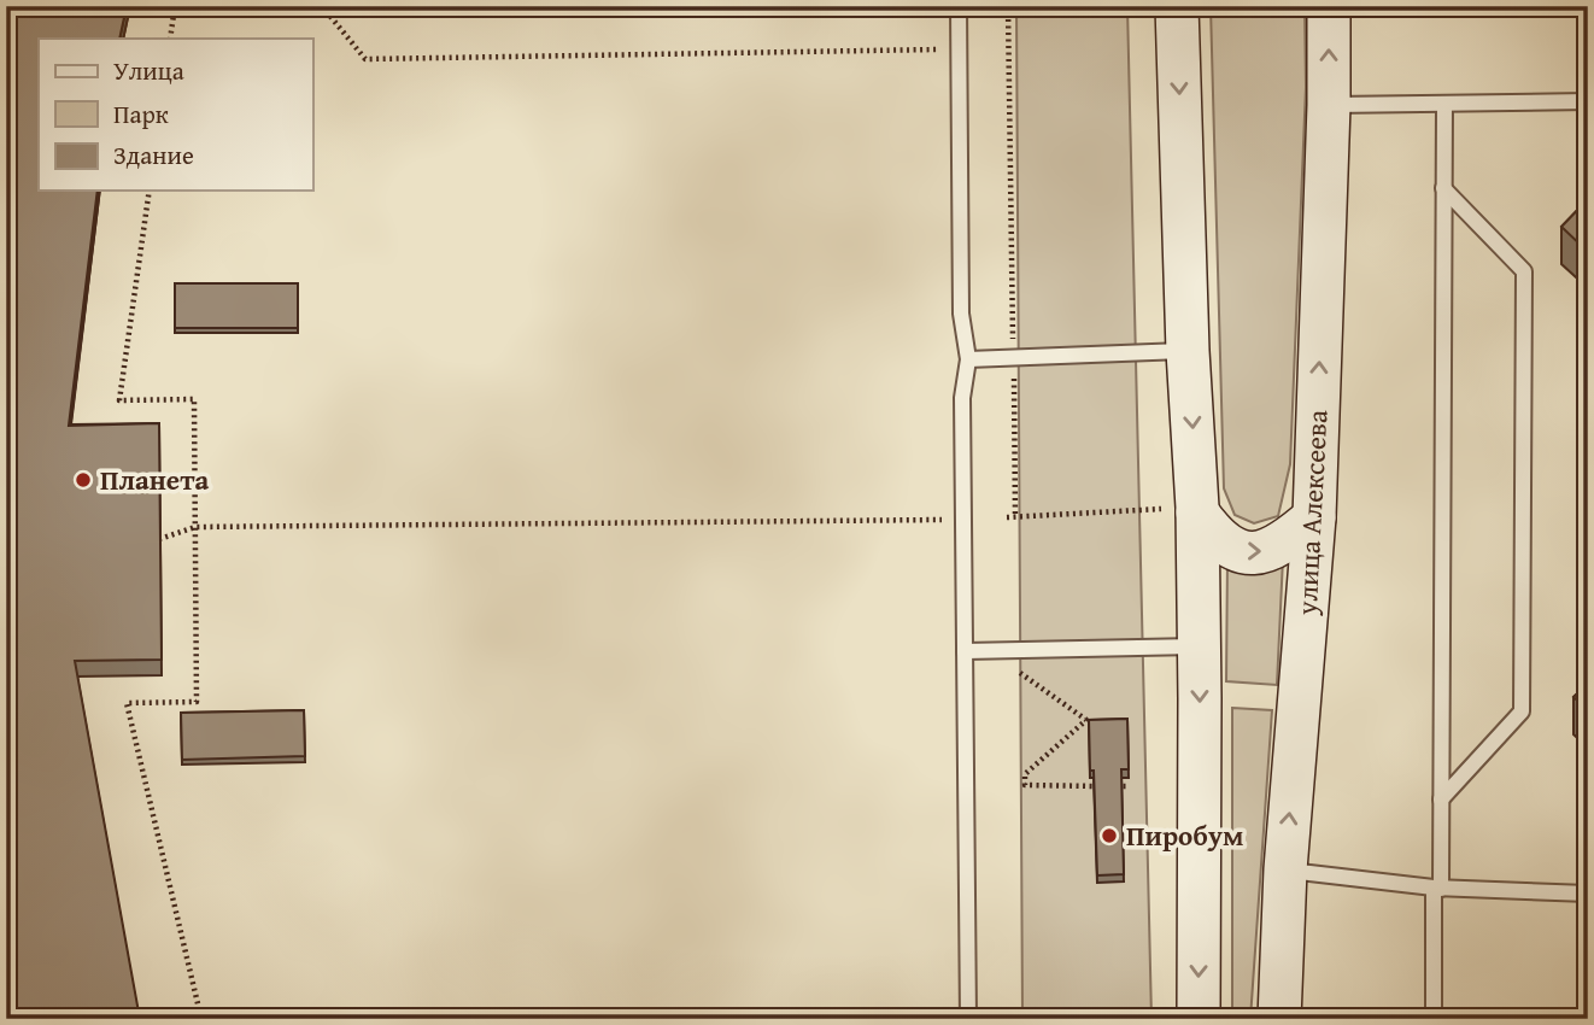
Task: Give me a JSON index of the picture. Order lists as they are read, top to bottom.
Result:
{
  "streets": {
    "street": ["улица Алексеева"]
  },
  "places": ["Планета", "Пиробум"],
  "legend": ["Улица", "Парк", "Здание"]
}
